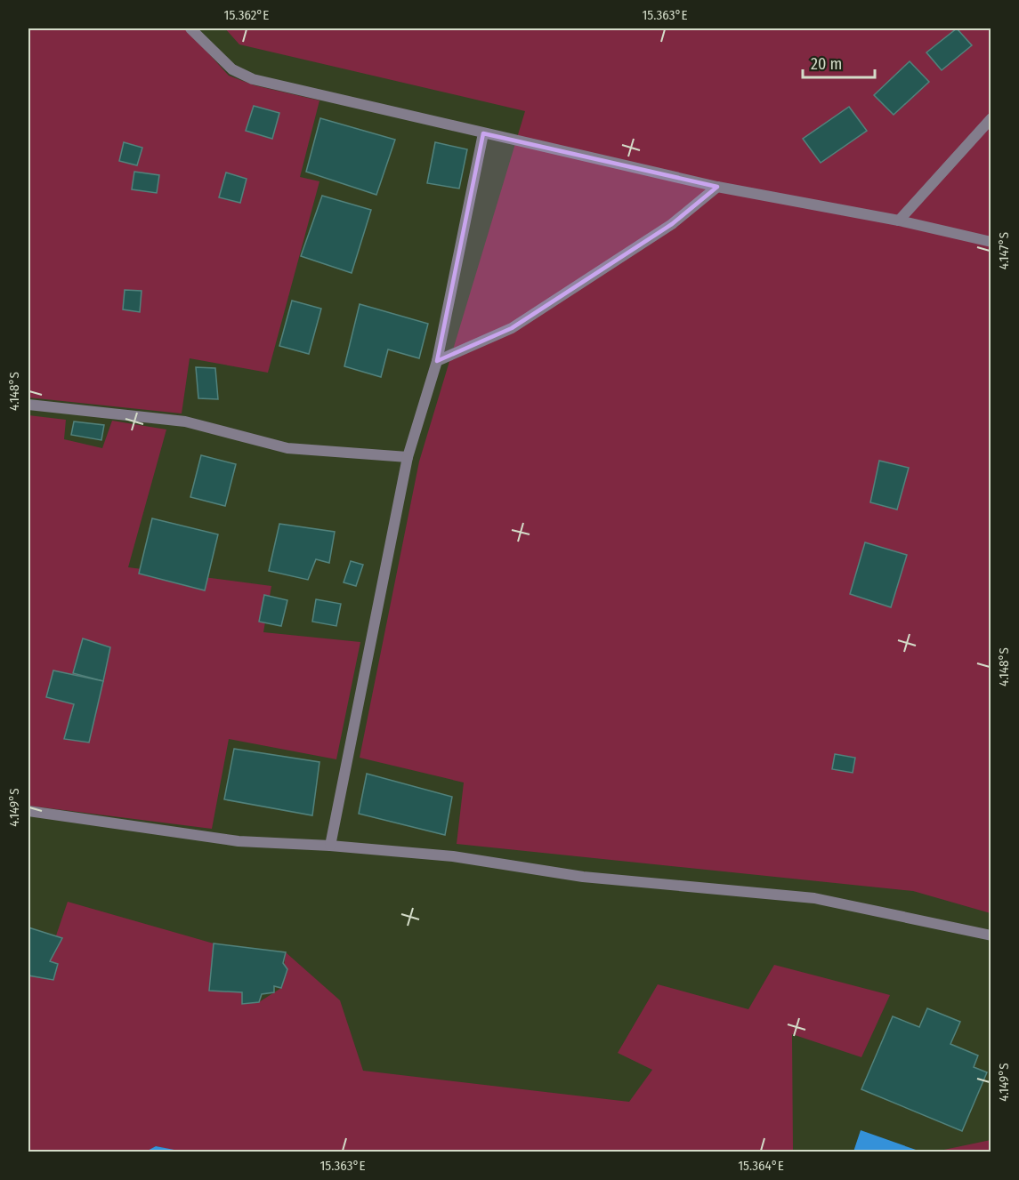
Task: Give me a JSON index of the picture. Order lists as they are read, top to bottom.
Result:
{
  "scale_bar": "20 m",
  "coordinates": [
    "15.362°E",
    "15.363°E",
    "4.147°S",
    "4.148°S",
    "4.149°S",
    "15.364°E"
  ]
}
